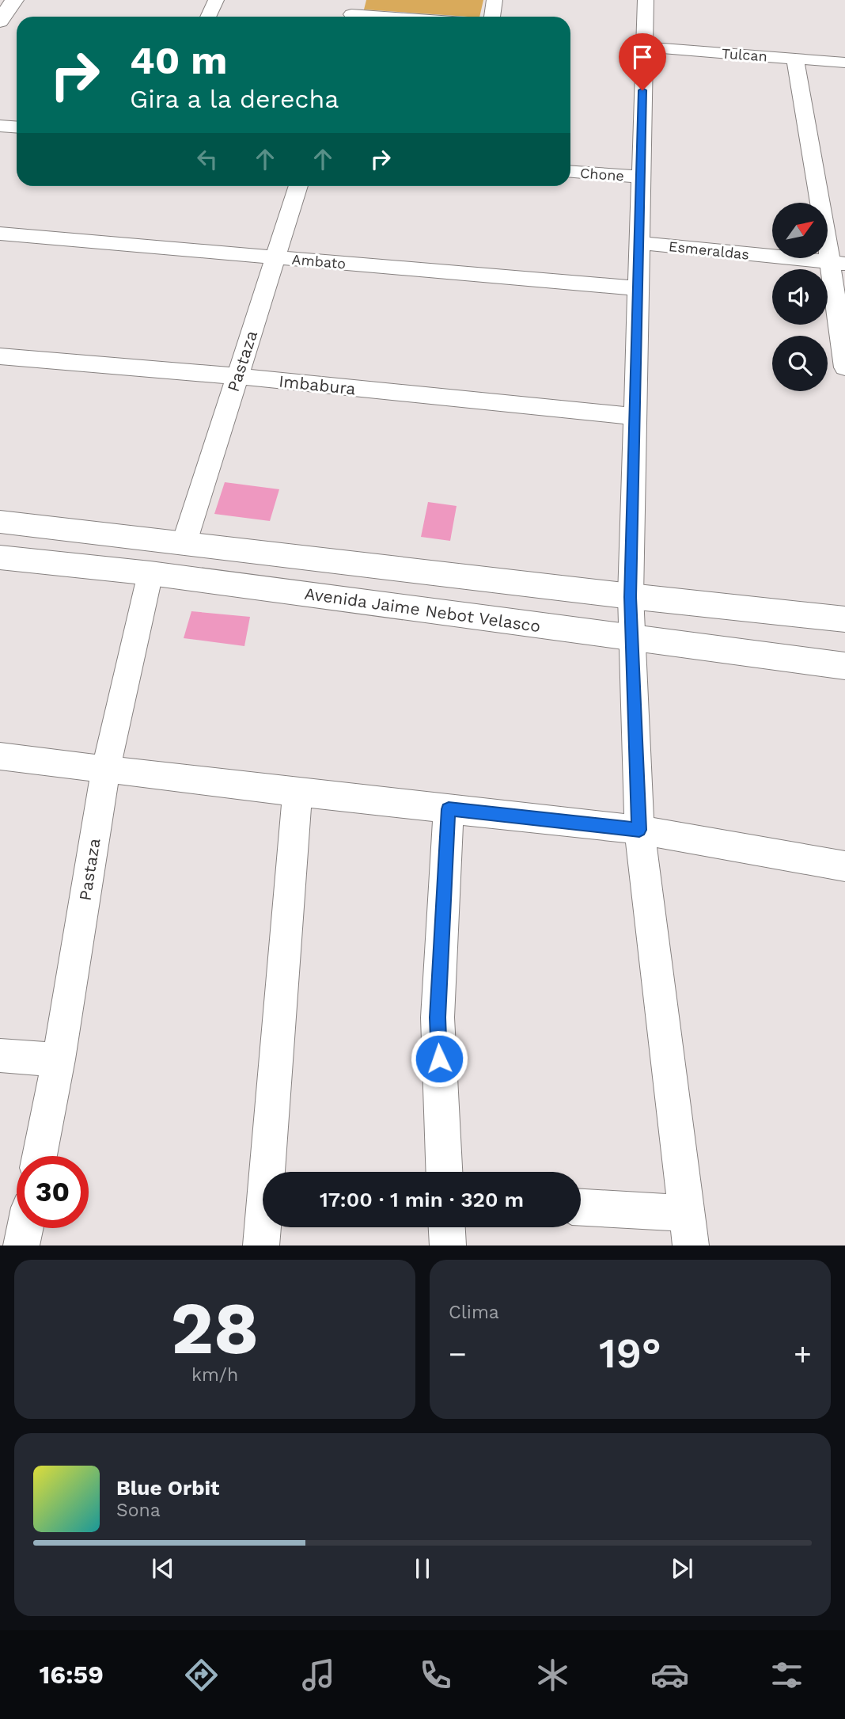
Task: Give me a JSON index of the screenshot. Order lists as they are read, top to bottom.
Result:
{
  "streets": {
    "main road": ["Avenida Jaime Nebot Velasco"],
    "street": [
      "Tulcan",
      "Chone",
      "Esmeraldas",
      "Ambato",
      "Pastaza",
      "Imbabura"
    ]
  },
  "crossings": [
    ["Ambato", "Pastaza"],
    ["Pastaza", "Imbabura"],
    ["Pastaza", "Avenida Jaime Nebot Velasco"]
  ],
  "north": "top right",
  "page": {
    "turn": ["40 m", "Gira a la derecha"],
    "limit": "30",
    "trip": "17:00 · 1 min · 320 m",
    "tile": [
      ["28", "km/h"],
      "Clima"
    ],
    "heat": ["−", "19°", "+"],
    "song": ["Blue Orbit", "Sona"],
    "tabs": "16:59"
  }
}
